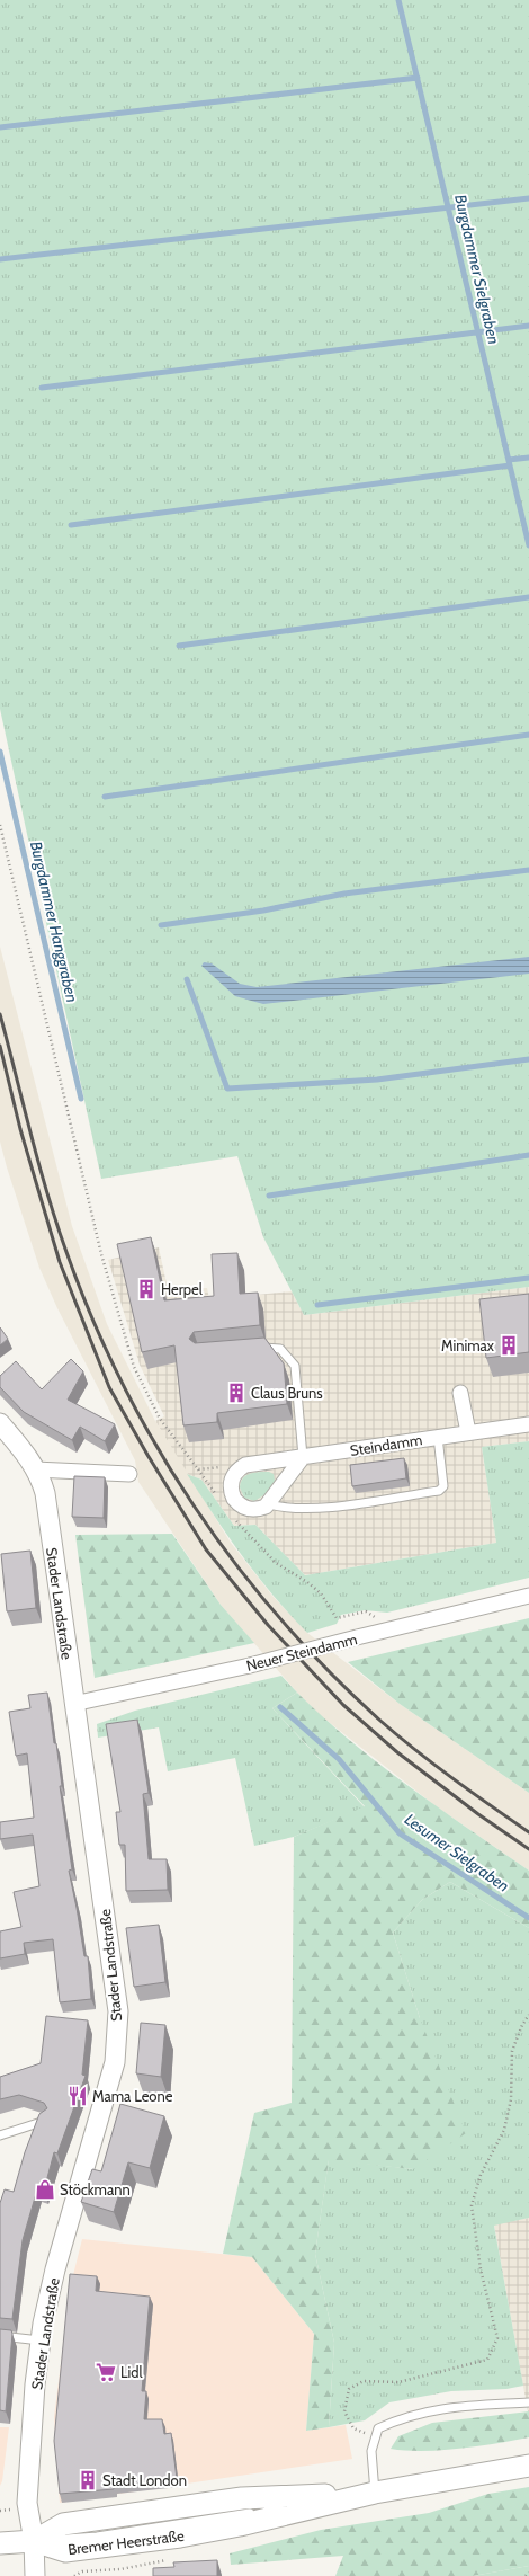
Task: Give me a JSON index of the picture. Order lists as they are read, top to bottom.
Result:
{
  "streets": {
    "main road": ["Bremer Heerstraße"],
    "street": ["Steindamm", "Stader Landstraße", "Neuer Steindamm"]
  },
  "crossings": [
    ["Stader Landstraße", "Neuer Steindamm"],
    ["Stader Landstraße", "Bremer Heerstraße"]
  ],
  "water": ["Burgdammer Sielgraben", "Burgdammer Hanggraben", "Lesumer Sielgraben"],
  "places": {
    "building": [
      "Herpel",
      "Minimax",
      "Claus Bruns",
      "Stadt London"
    ],
    "restaurant": ["Mama Leone"],
    "shop": ["Stöckmann"],
    "supermarket": ["Lidl"]
  }
}
